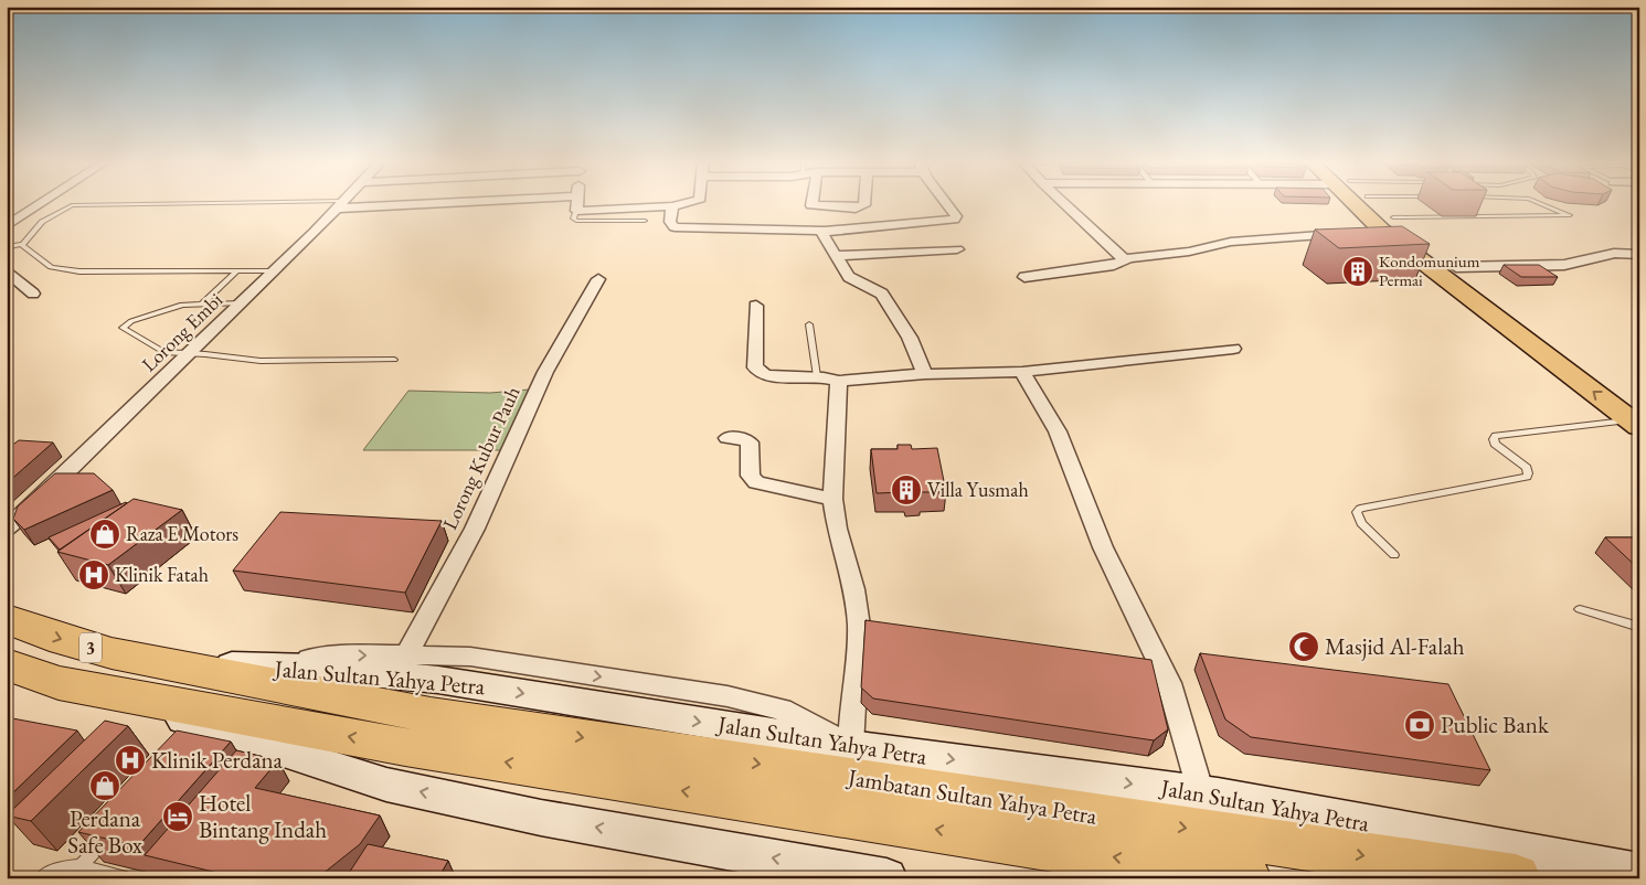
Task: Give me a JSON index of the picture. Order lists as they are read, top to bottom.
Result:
{
  "streets": {
    "highway": ["3", "Jalan Sultan Yahya Petra", "Jambatan Sultan Yahya Petra"],
    "street": ["Lorong Embi", "Lorong Kubur Pauh"]
  },
  "places": {
    "building": ["Kondomunium Permai", "Villa Yusmah"],
    "shop": ["Raza E Motors", "Perdana Safe Box"],
    "hospital": ["Klinik Fatah", "Klinik Perdana"],
    "mosque": ["Masjid Al-Falah"],
    "bank": ["Public Bank"],
    "hotel": ["Hotel Bintang Indah"]
  }
}
